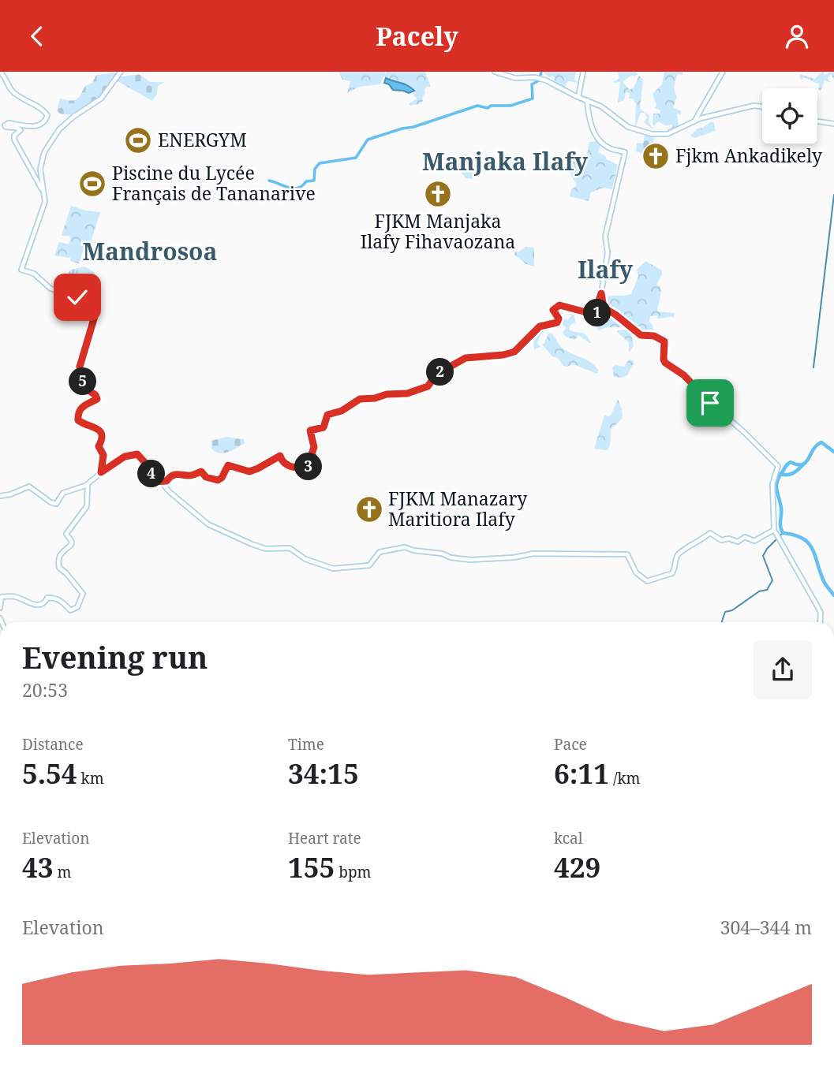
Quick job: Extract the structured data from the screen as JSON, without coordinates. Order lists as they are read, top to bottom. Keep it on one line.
{"districts":["Manjaka Ilafy","Mandrosoa","Ilafy"],"places":{"sports":["ENERGYM","Piscine du Lycée Français de Tananarive"],"church":["Fjkm Ankadikely","FJKM Manjaka Ilafy Fihavaozana","FJKM Manazary Maritiora Ilafy"]},"page":{"header":"Pacely","pins":["1","2","5","3","4"],"heading":["Evening run","20:53"],"stats":[["Distance","5.54 km"],["Time","34:15"],["Pace","6:11 /km"],["Elevation","43 m"],["Heart rate","155 bpm"],["kcal","429"]],"chart":["Elevation","304–344 m"]}}
